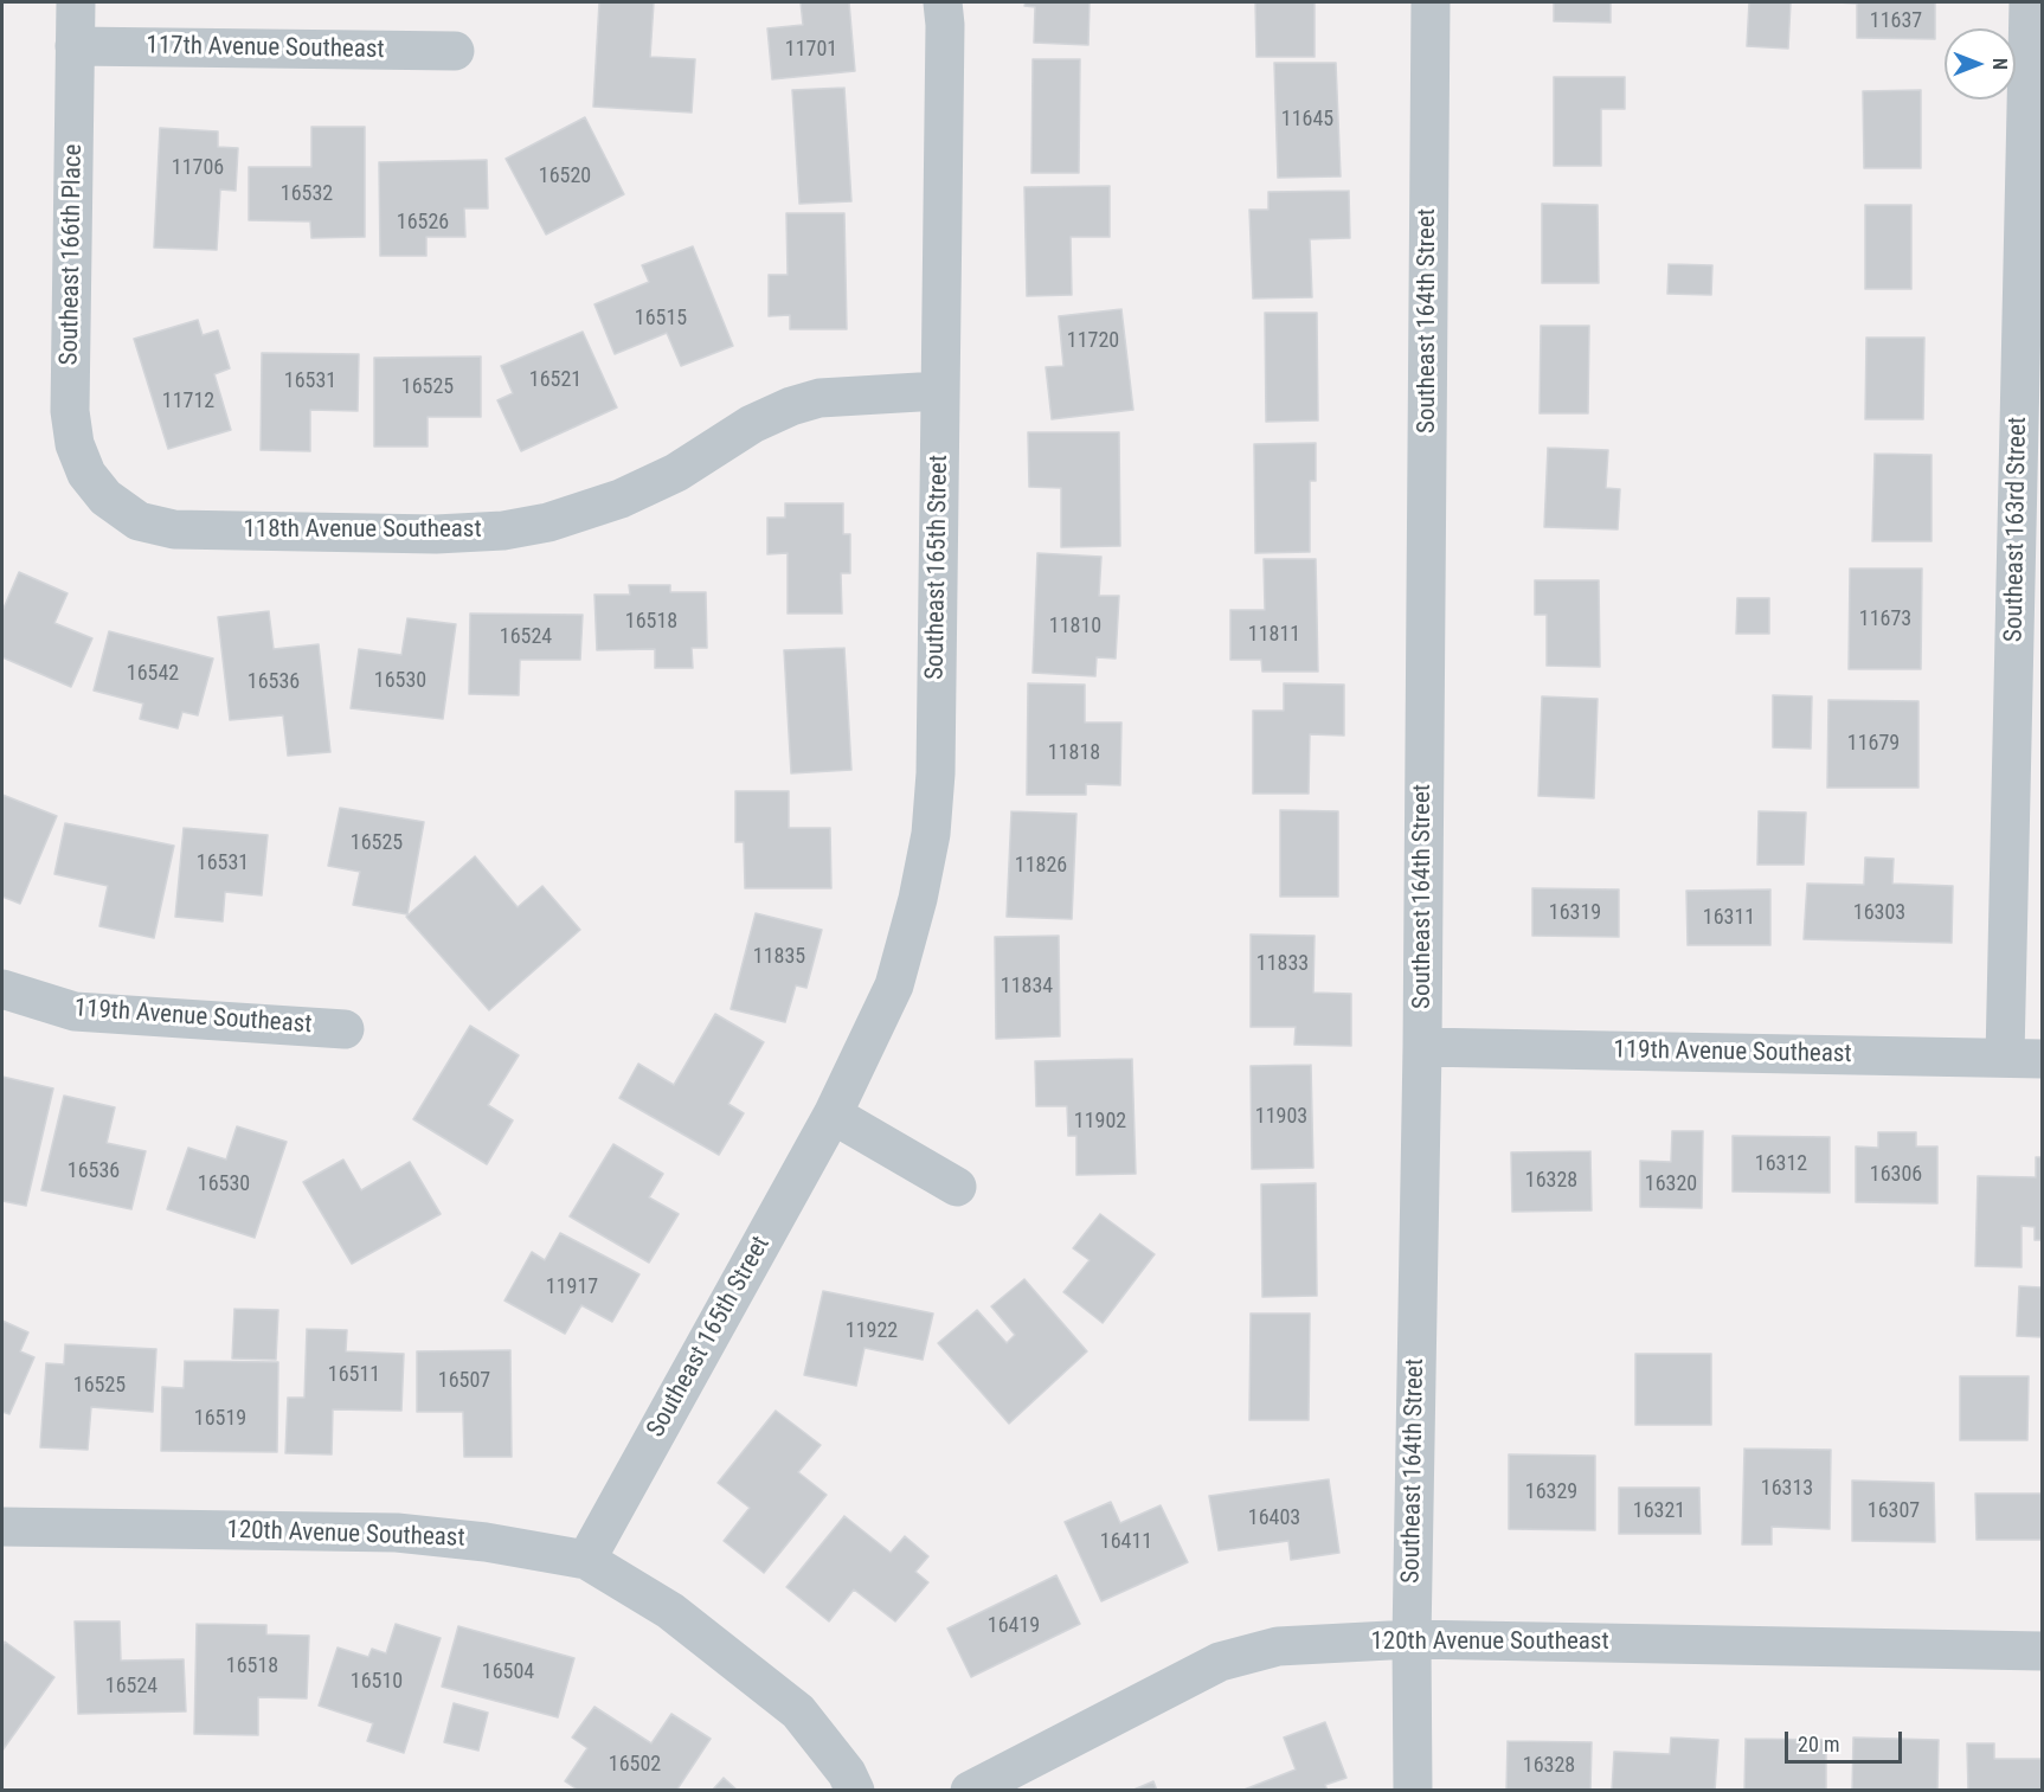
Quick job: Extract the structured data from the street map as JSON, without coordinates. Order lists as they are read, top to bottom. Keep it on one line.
{"streets":{"street":["117th Avenue Southeast","Southeast 166th Place","Southeast 164th Street","Southeast 163rd Street","118th Avenue Southeast","Southeast 165th Street","119th Avenue Southeast","120th Avenue Southeast"]},"crossings":[["117th Avenue Southeast","Southeast 166th Place"],["Southeast 166th Place","118th Avenue Southeast"],["Southeast 164th Street","119th Avenue Southeast"],["Southeast 164th Street","120th Avenue Southeast"],["Southeast 163rd Street","119th Avenue Southeast"],["118th Avenue Southeast","Southeast 165th Street"],["Southeast 165th Street","120th Avenue Southeast"]],"house_numbers":["11637","11701","11645","11706","16520","16532","16526","16515","11720","16521","16531","16525","11712","11673","16518","11810","11811","16524","16542","16530","16536","11679","11818","16525","16531","11826","16319","16303","16311","11835","11833","11834","11903","11902","16312","16536","16306","16328","16530","16320","11917","11922","16511","16507","16525","16519","16313","16329","16321","16307","16403","16411","16419","16518","16504","16510","16524","16502","16328"],"scale_bar":"20 m","north":"right"}
